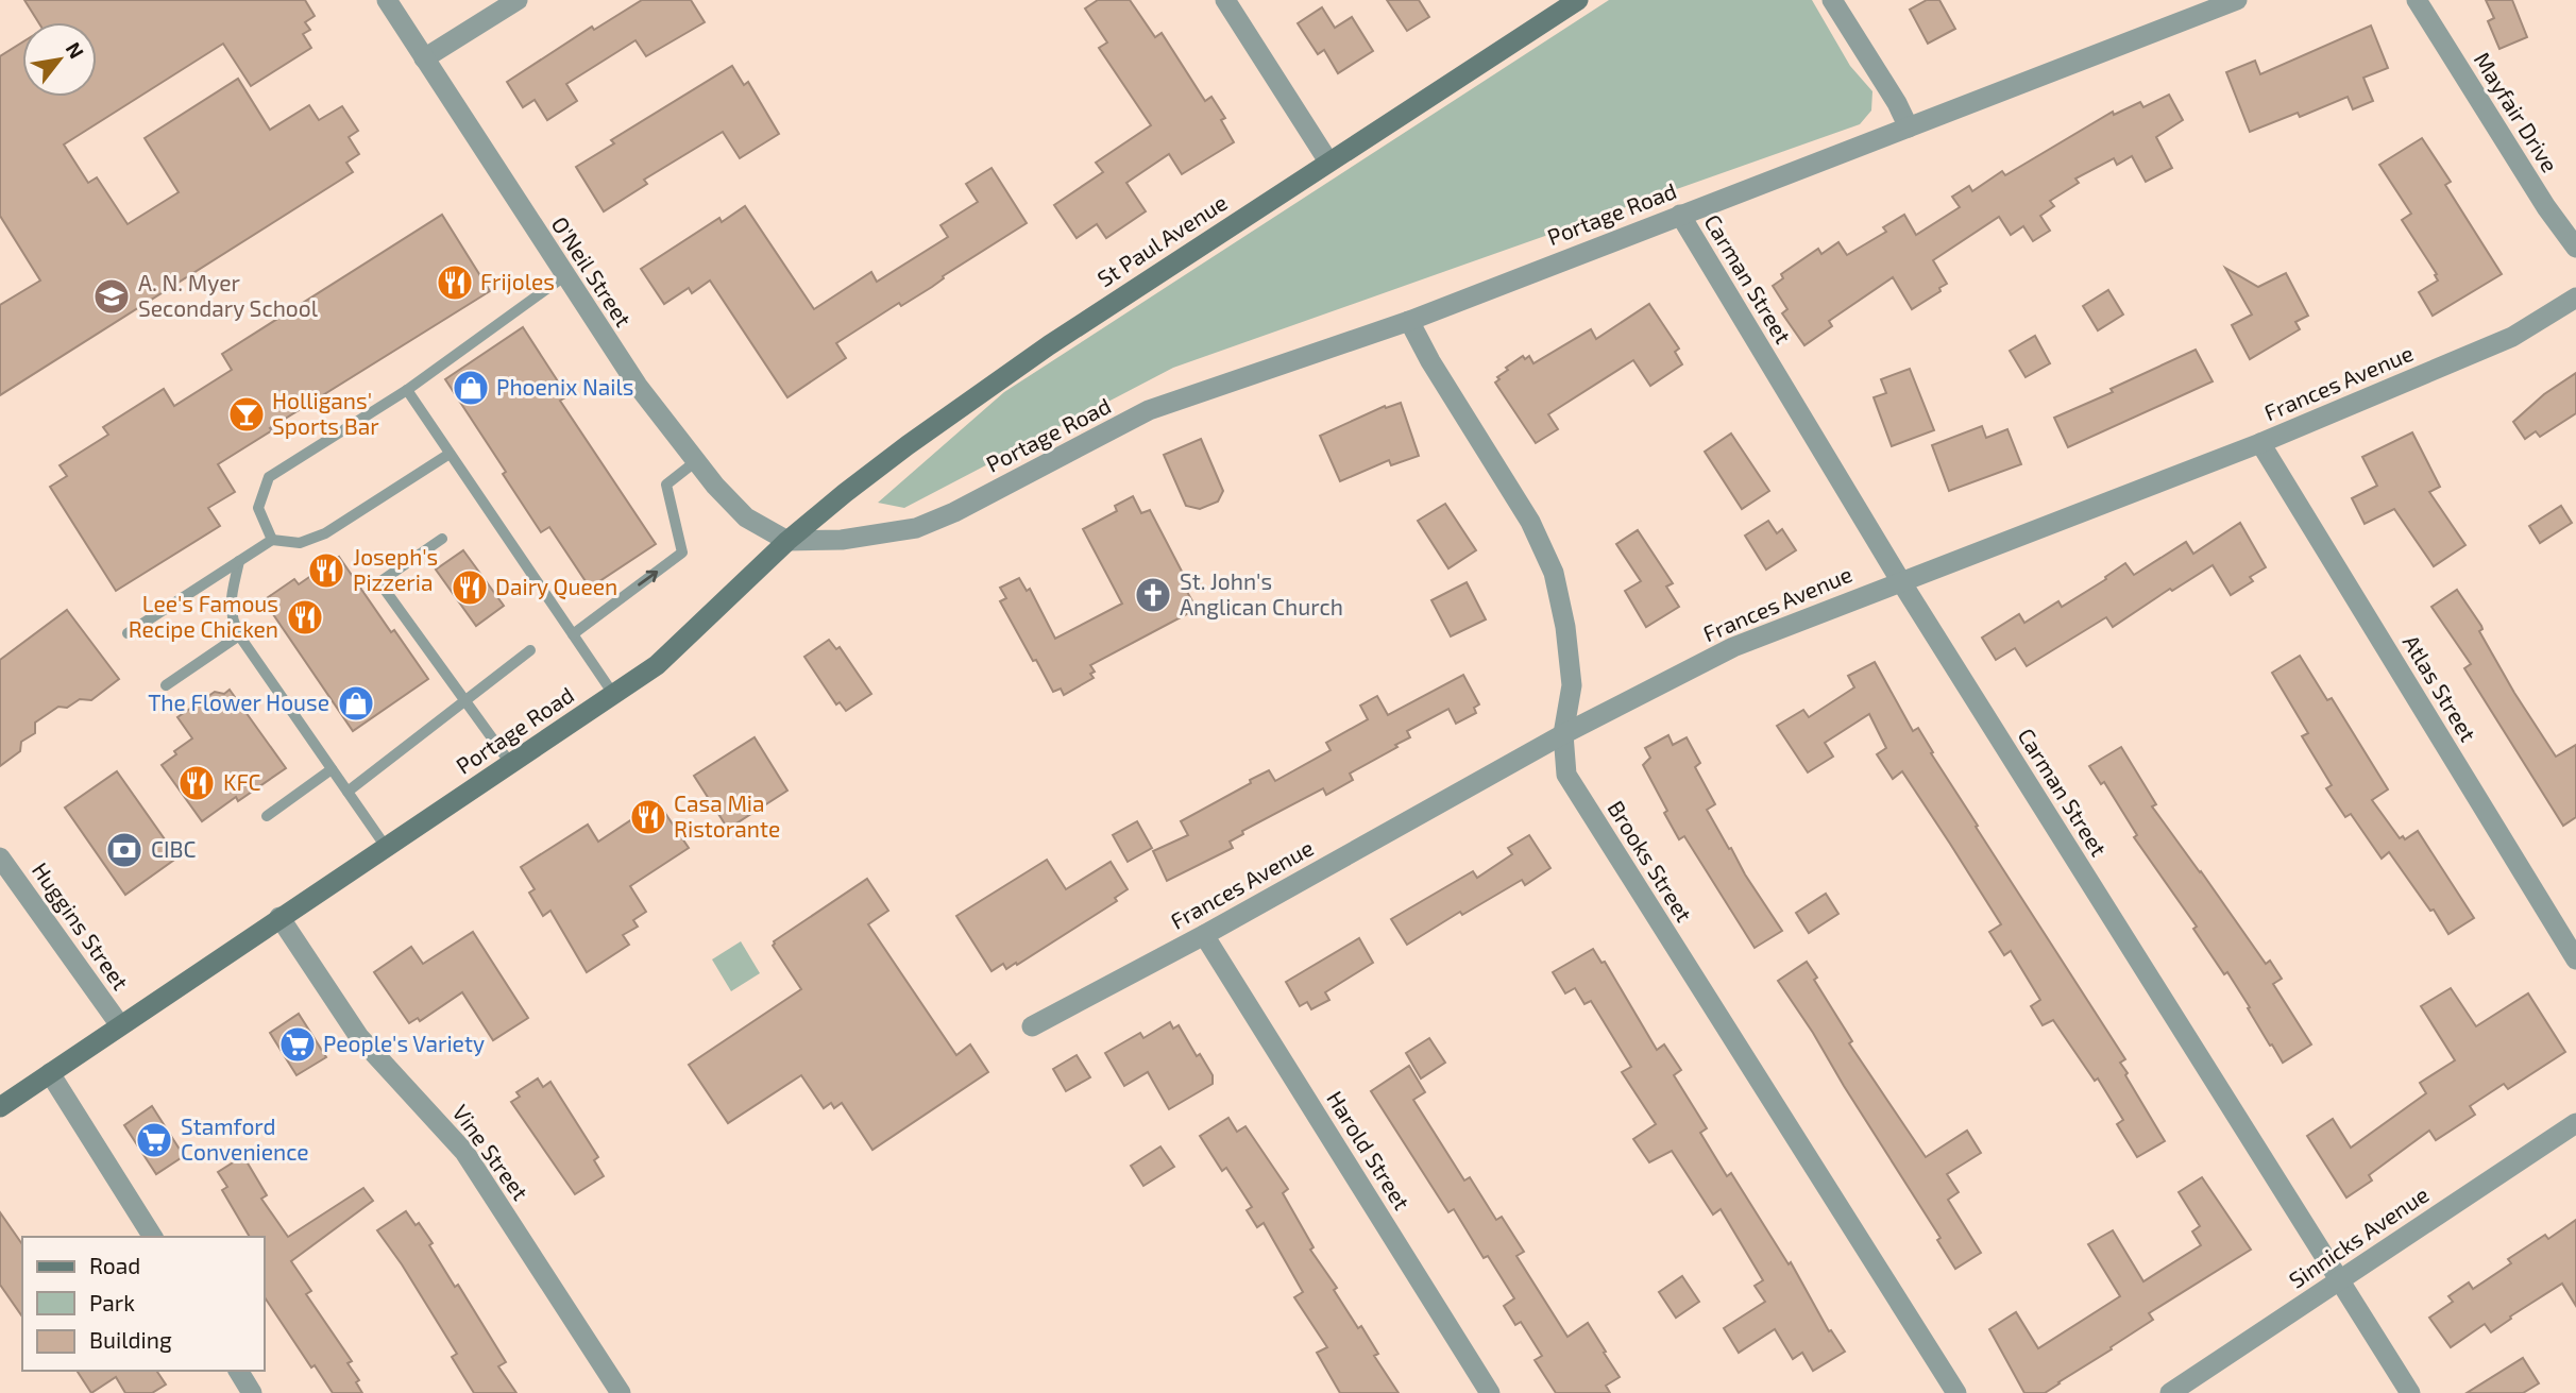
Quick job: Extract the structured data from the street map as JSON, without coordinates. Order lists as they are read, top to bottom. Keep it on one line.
{"streets":{"main road":["Portage Road","St Paul Avenue"],"street":["Mayfair Drive","O'Neil Street","Carman Street","Frances Avenue","Atlas Street","Brooks Street","Huggins Street","Harold Street","Vine Street","Sinnicks Avenue"]},"crossings":[["Portage Road","St Paul Avenue"],["Portage Road","O'Neil Street"],["Portage Road","Carman Street"],["Portage Road","Brooks Street"],["Portage Road","Huggins Street"],["Portage Road","Vine Street"],["St Paul Avenue","O'Neil Street"],["Carman Street","Frances Avenue"],["Carman Street","Sinnicks Avenue"],["Frances Avenue","Atlas Street"],["Frances Avenue","Brooks Street"],["Frances Avenue","Harold Street"]],"places":{"restaurant":["Frijoles","Joseph's Pizzeria","Dairy Queen","Lee's Famous Recipe Chicken","KFC","Casa Mia Ristorante"],"school or university":["A. N. Myer Secondary School"],"shop":["Phoenix Nails","The Flower House"],"bar":["Holligans' Sports Bar"],"church":["St. John's Anglican Church"],"bank":["CIBC"],"supermarket":["People's Variety","Stamford Convenience"]},"legend":["Road","Park","Building"],"north":"top right"}
